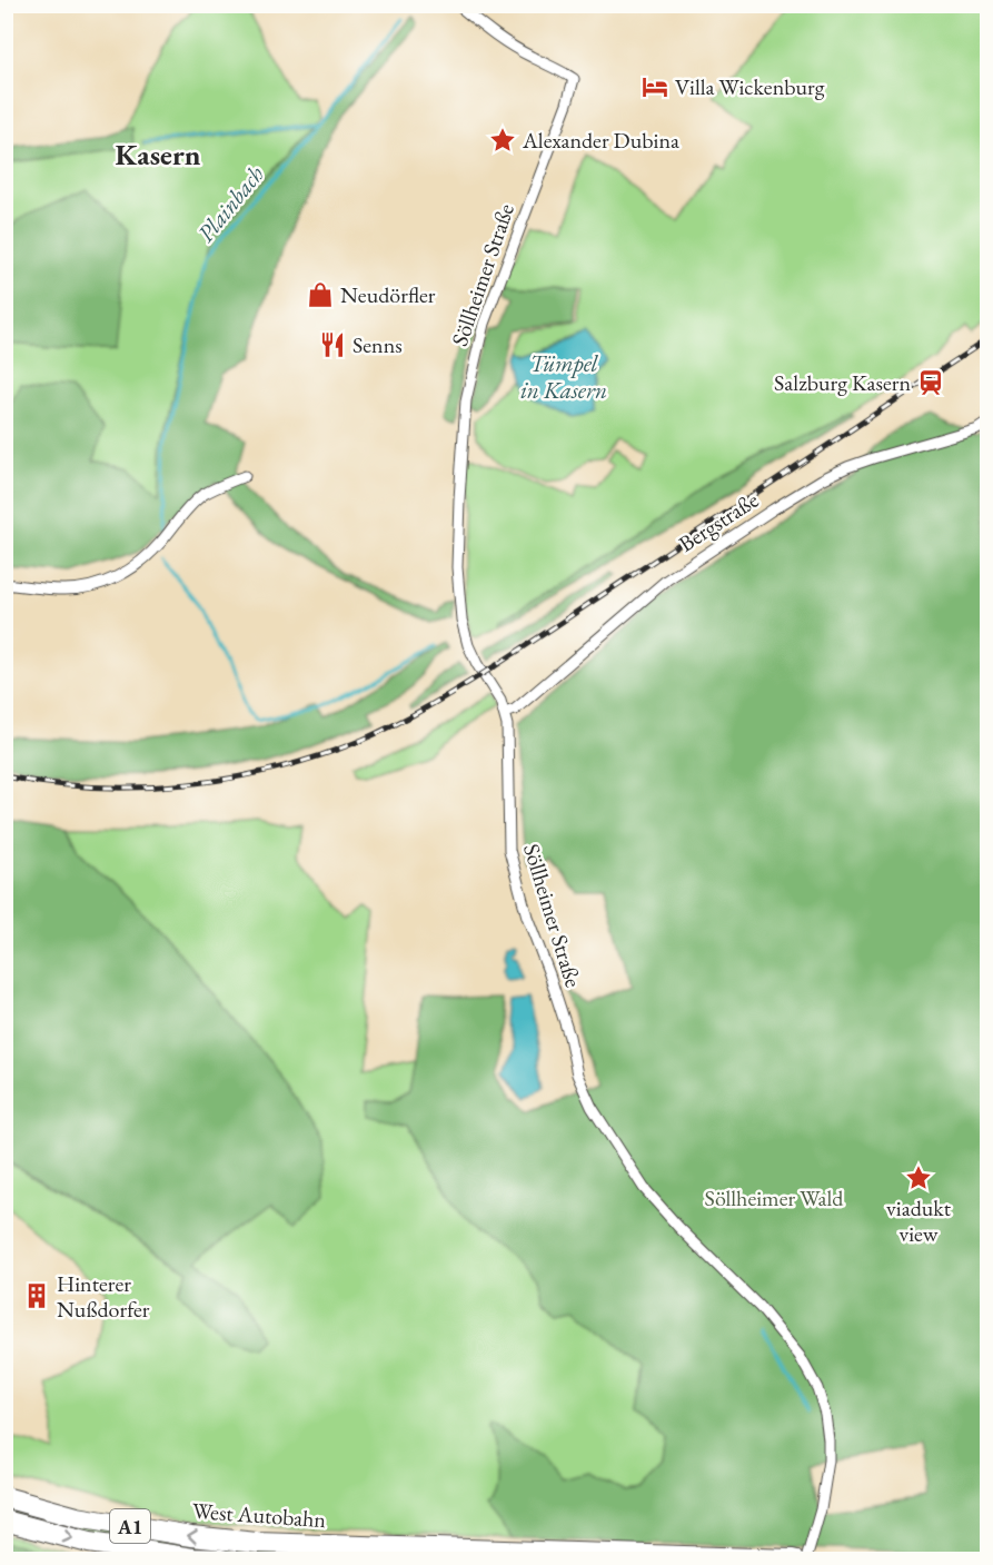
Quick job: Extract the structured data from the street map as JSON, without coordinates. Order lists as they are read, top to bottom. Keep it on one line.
{"streets":{"highway":["West Autobahn","A1"],"street":["Söllheimer Straße","Bergstraße"]},"crossings":[["Söllheimer Straße","Bergstraße"]],"one_way":["West Autobahn"],"districts":["Kasern"],"water":["Plainbach","Tümpel in Kasern"],"parks":["Söllheimer Wald"],"places":{"hotel":["Villa Wickenburg"],"place":["Alexander Dubina","viadukt view"],"shop":["Neudörfler"],"restaurant":["Senns"],"station":["Salzburg Kasern"],"building":["Hinterer Nußdorfer"]}}
